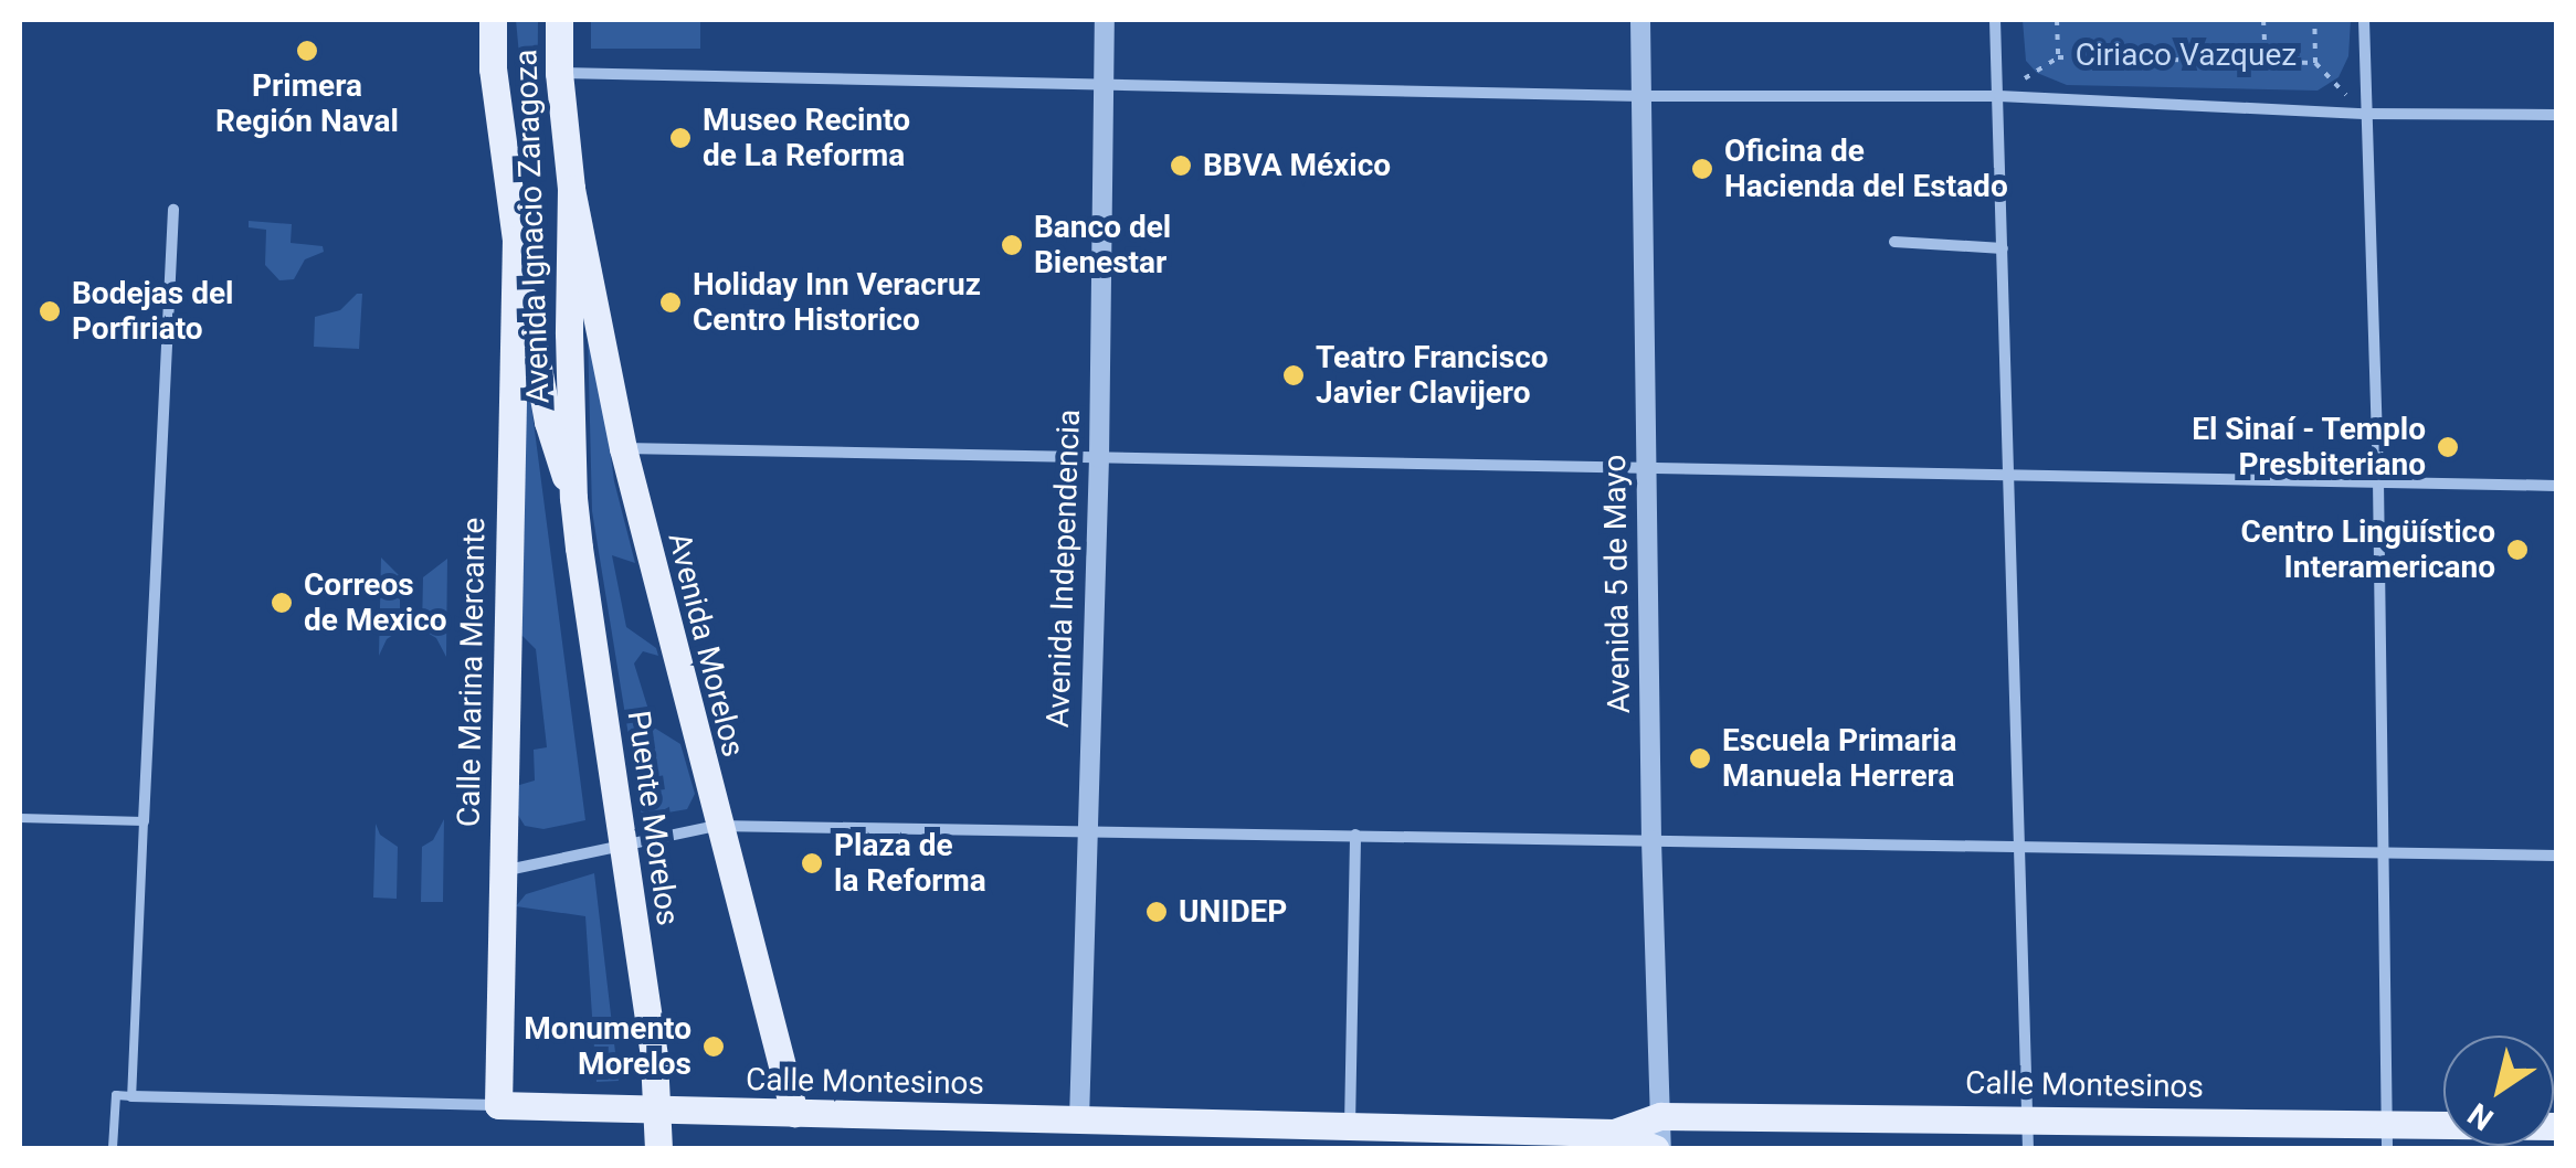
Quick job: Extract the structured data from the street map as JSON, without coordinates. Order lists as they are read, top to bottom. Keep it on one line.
{"streets":{"main road":["Avenida Ignacio Zaragoza","Avenida Morelos","Calle Marina Mercante","Puente Morelos","Calle Montesinos"],"street":["Avenida Independencia","Avenida 5 de Mayo"]},"crossings":[["Avenida Ignacio Zaragoza","Avenida Morelos"],["Avenida Ignacio Zaragoza","Calle Marina Mercante"],["Avenida Ignacio Zaragoza","Puente Morelos"],["Avenida Independencia","Calle Montesinos"],["Avenida 5 de Mayo","Calle Montesinos"],["Avenida Morelos","Calle Montesinos"],["Calle Marina Mercante","Puente Morelos"],["Calle Marina Mercante","Calle Montesinos"]],"parks":["Ciriaco Vazquez"],"places":["Primera Región Naval","Museo Recinto de La Reforma","BBVA México","Oficina de Hacienda del Estado","Banco del Bienestar","Holiday Inn Veracruz Centro Historico","Bodejas del Porfiriato","Teatro Francisco Javier Clavijero","El Sinaí - Templo Presbiteriano","Centro Lingüístico Interamericano","Correos de Mexico","Escuela Primaria Manuela Herrera","Plaza de la Reforma","UNIDEP","Monumento Morelos"],"north":"bottom left"}
